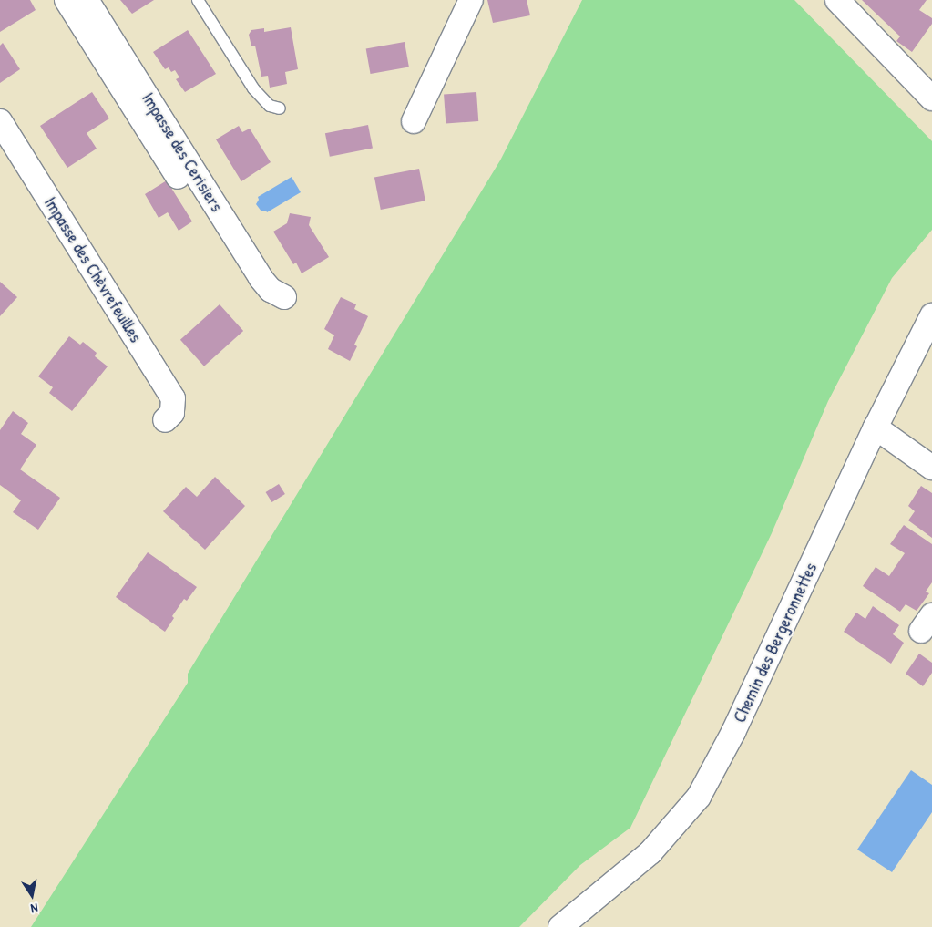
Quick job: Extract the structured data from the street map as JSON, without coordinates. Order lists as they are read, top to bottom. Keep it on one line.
{"streets":{"street":["Impasse des Cerisiers","Impasse des Chèvrefeuilles","Chemin des Bergeronnettes"]},"north":"bottom"}
